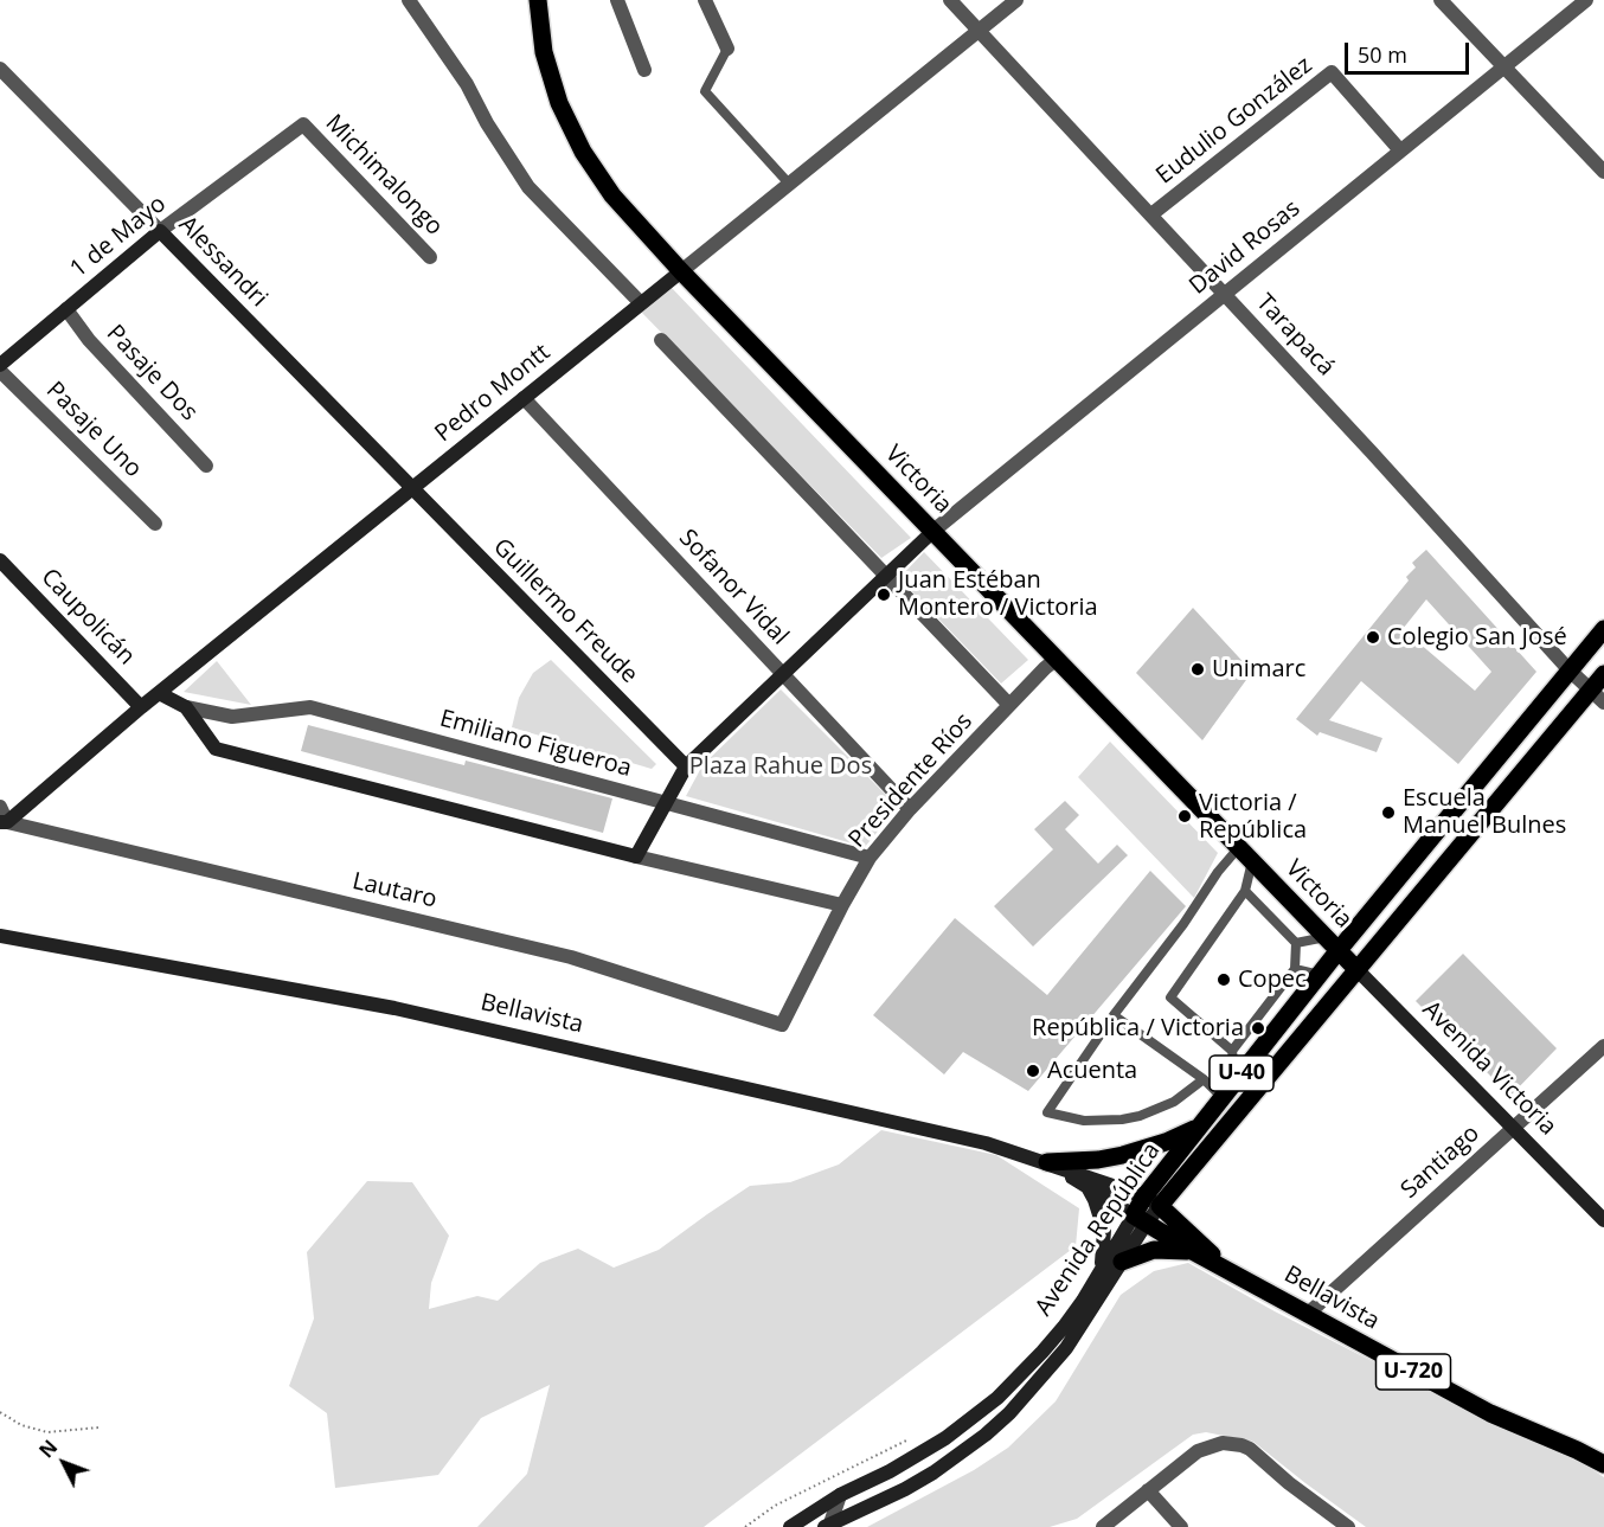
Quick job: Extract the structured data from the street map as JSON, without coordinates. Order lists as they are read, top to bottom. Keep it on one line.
{"streets":{"main road":["Victoria","Bellavista","Avenida Victoria","U-40","Avenida República","U-720"],"street":["Eudulio González","Michimalongo","1 de Mayo","David Rosas","Alessandri","Tarapacá","Pasaje Dos","Pedro Montt","Pasaje Uno","Sofanor Vidal","Guillermo Freude","Caupolicán","Emiliano Figueroa","Presidente Ríos","Lautaro","Santiago"]},"crossings":[["Eudulio González","David Rosas"],["Eudulio González","Tarapacá"],["Michimalongo","1 de Mayo"],["1 de Mayo","Alessandri"],["1 de Mayo","Pasaje Dos"],["1 de Mayo","Pasaje Uno"],["David Rosas","Tarapacá"],["David Rosas","Victoria"],["Alessandri","Pedro Montt"],["Alessandri","Guillermo Freude"],["Tarapacá","Pedro Montt"],["Tarapacá","Avenida República"],["Pedro Montt","Victoria"],["Pedro Montt","Sofanor Vidal"],["Pedro Montt","Guillermo Freude"],["Pedro Montt","Caupolicán"],["Pedro Montt","Emiliano Figueroa"],["Pedro Montt","Lautaro"],["Victoria","Presidente Ríos"],["Victoria","Avenida Victoria"],["Victoria","Avenida República"],["Sofanor Vidal","Presidente Ríos"],["Emiliano Figueroa","Presidente Ríos"],["Presidente Ríos","Lautaro"],["Bellavista","Santiago"],["Bellavista","Avenida República"],["Avenida Victoria","Santiago"],["Avenida Victoria","Avenida República"]],"parks":["Plaza Rahue Dos"],"places":["Juan Estéban Montero / Victoria","Colegio San José","Unimarc","Escuela Manuel Bulnes","Victoria / República","Copec","República / Victoria","Acuenta"],"scale_bar":"50 m","north":"top left"}
